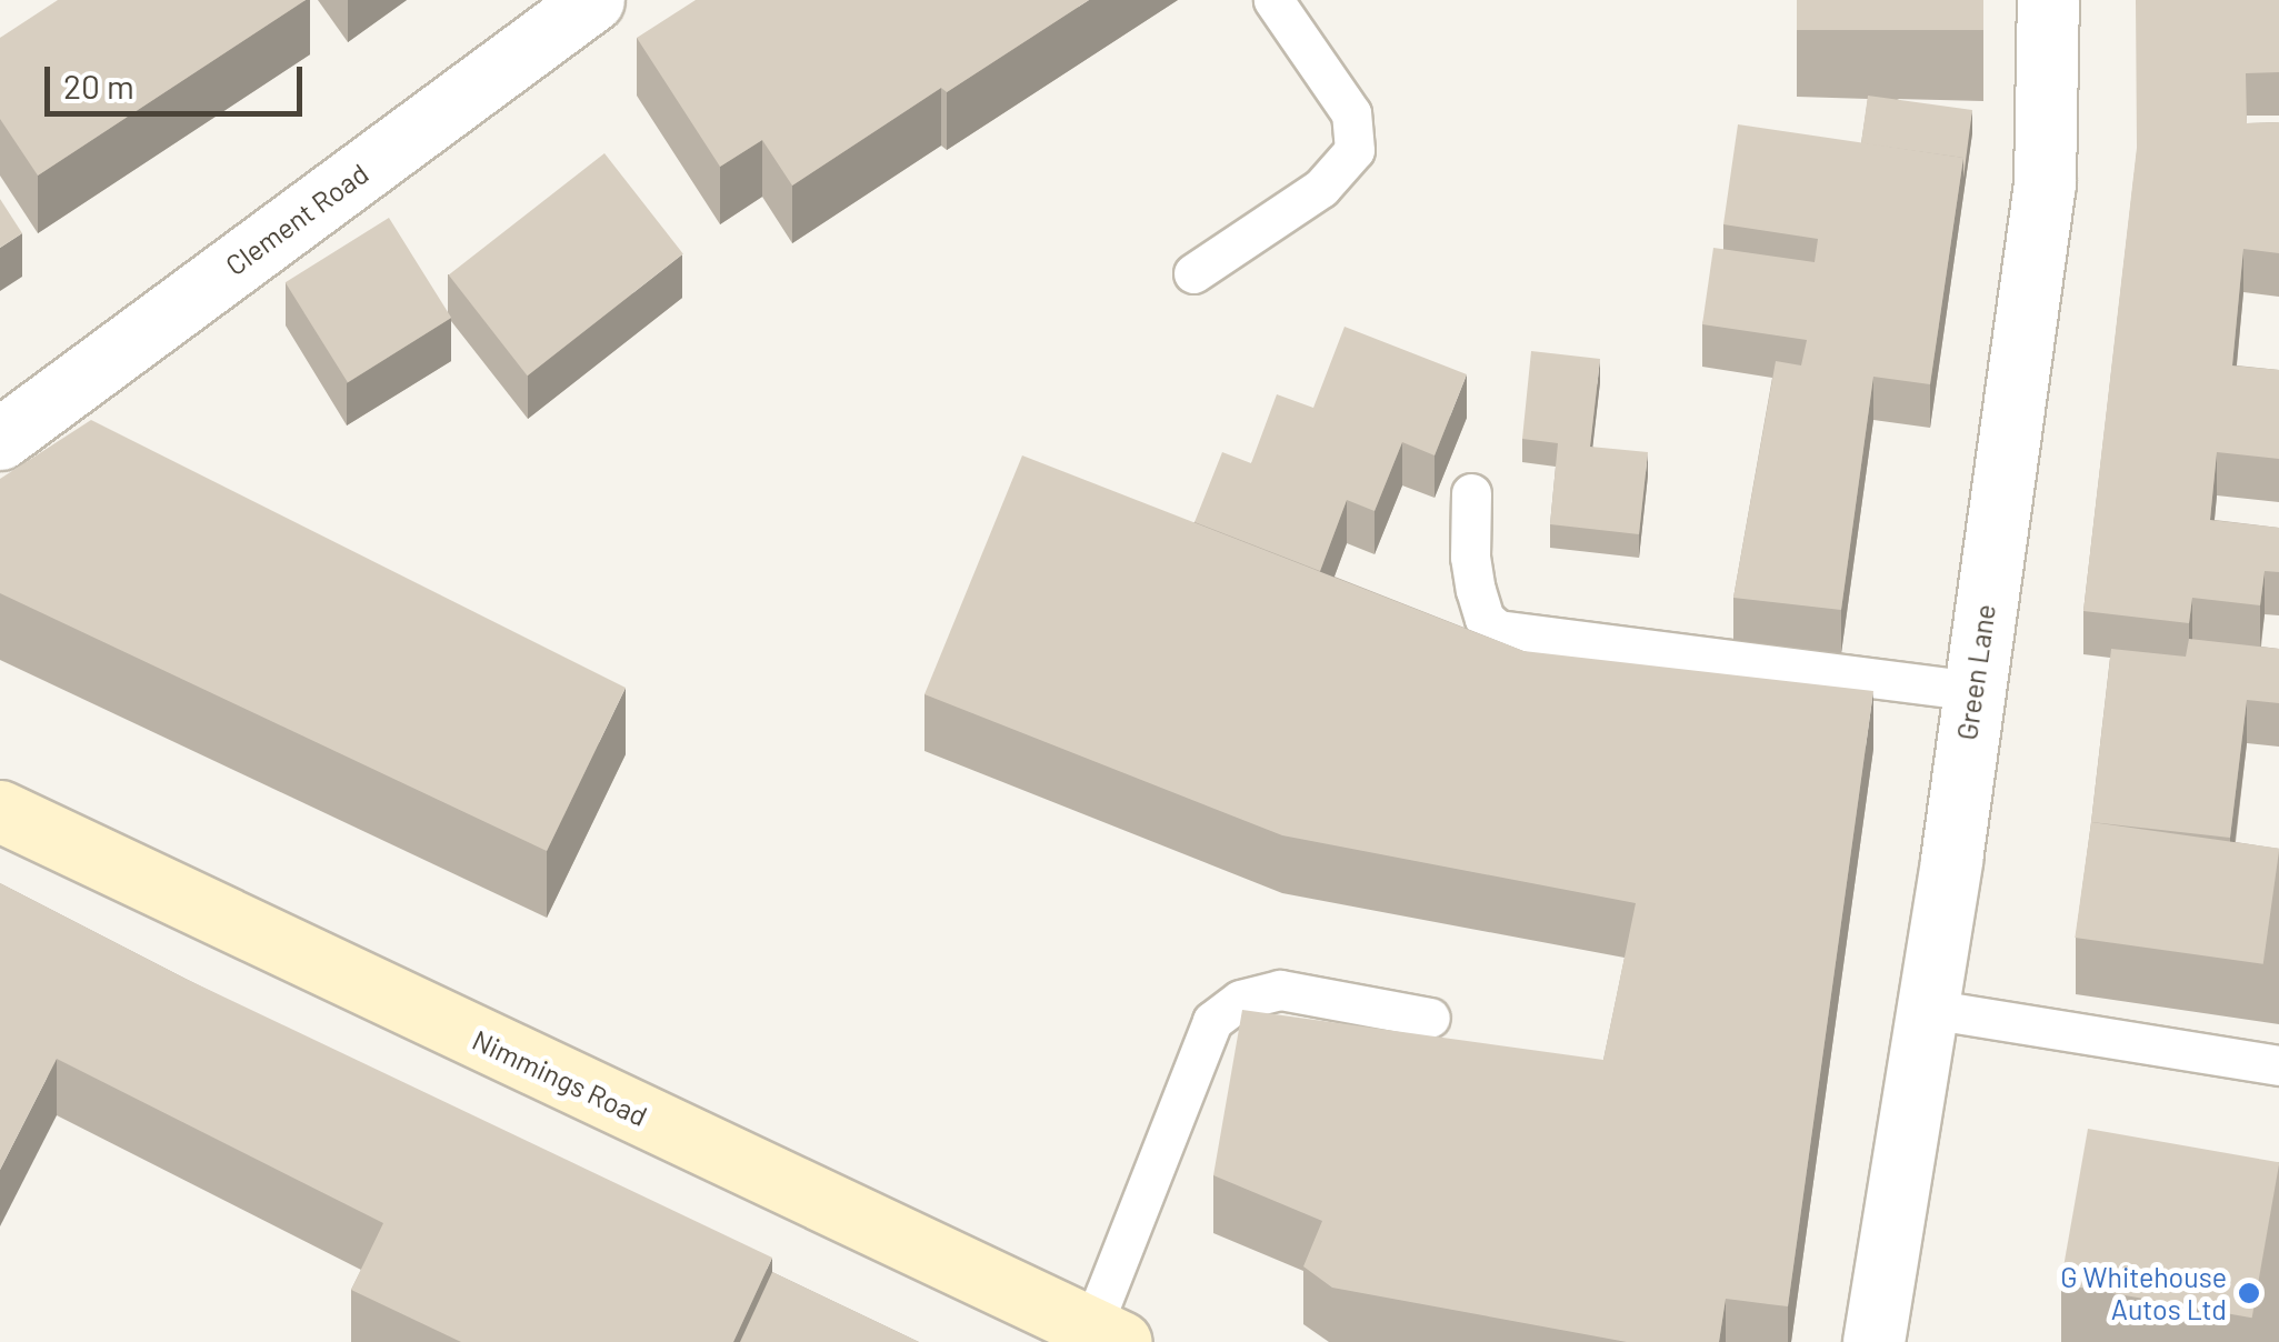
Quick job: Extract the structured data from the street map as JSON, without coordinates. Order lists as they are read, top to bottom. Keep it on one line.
{"streets":{"main road":["Nimmings Road"],"street":["Clement Road","Green Lane"]},"places":["G Whitehouse Autos Ltd"],"scale_bar":"20 m"}
